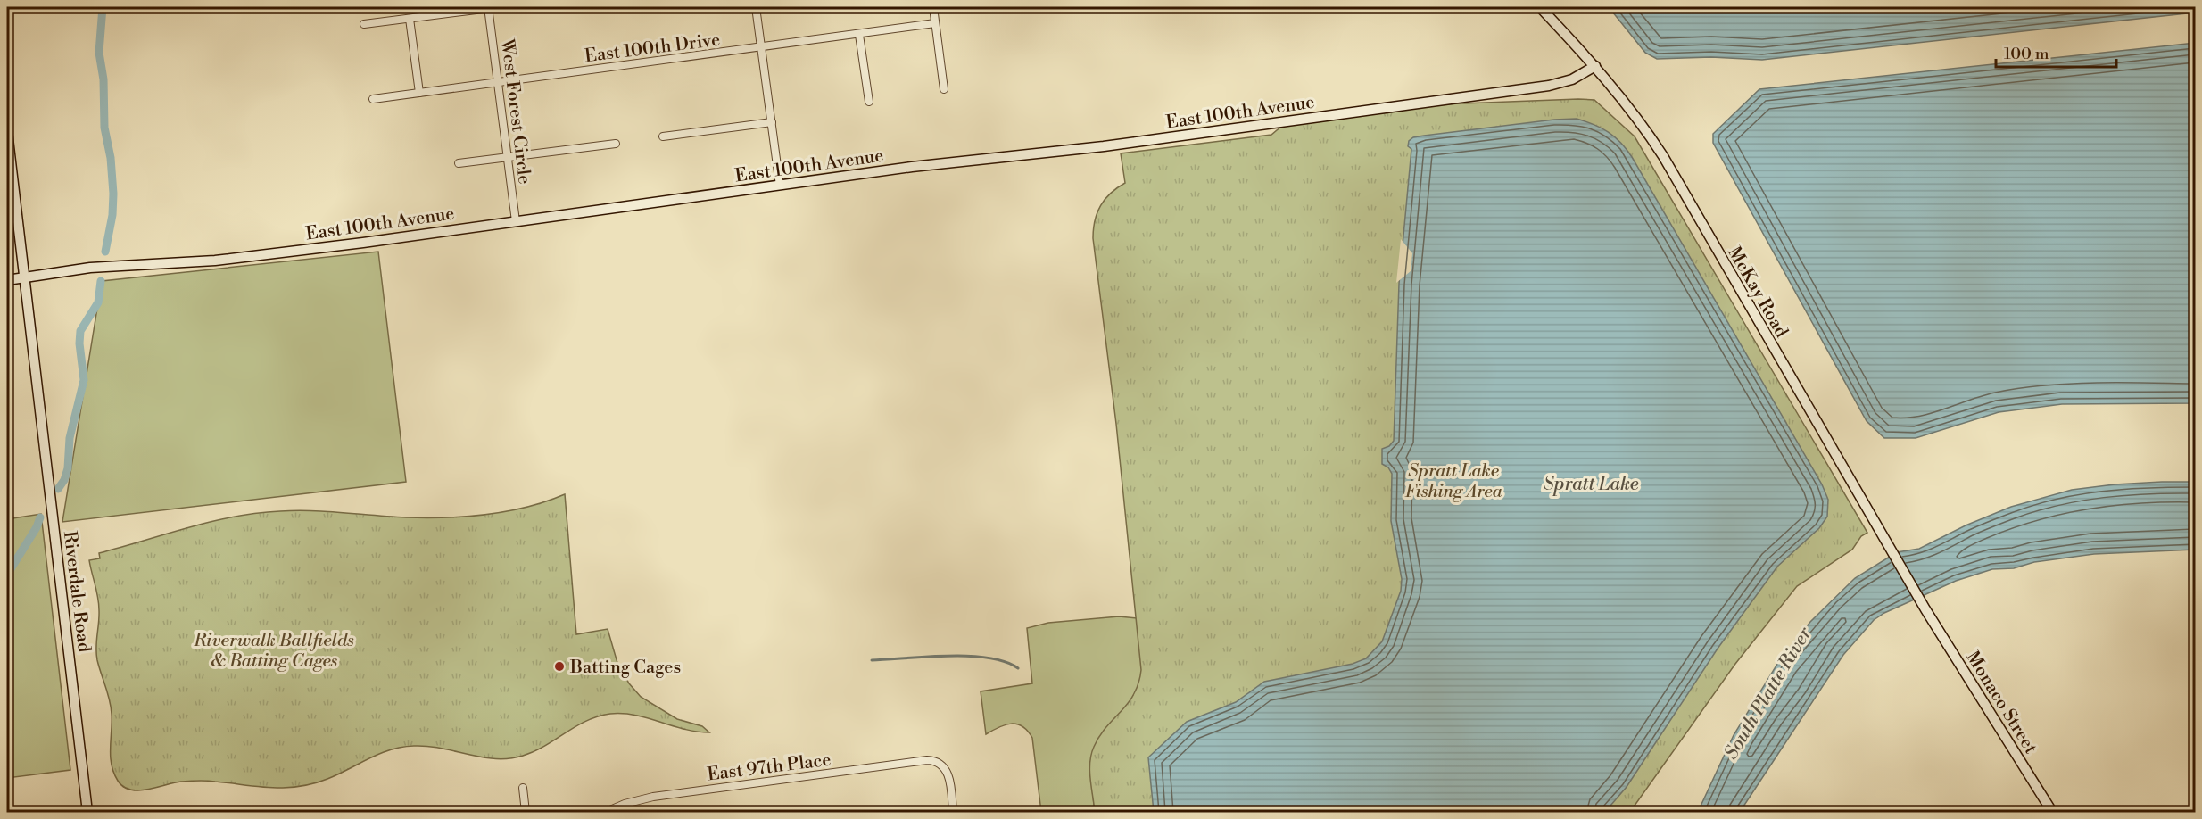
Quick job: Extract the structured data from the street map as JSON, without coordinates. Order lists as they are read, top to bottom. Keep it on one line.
{"streets":{"street":["East 100th Drive","West Forest Circle","East 100th Avenue","McKay Road","Riverdale Road","Monaco Street","East 97th Place"]},"crossings":[["East 100th Drive","West Forest Circle"],["West Forest Circle","East 100th Avenue"],["East 100th Avenue","McKay Road"],["East 100th Avenue","Riverdale Road"],["McKay Road","Monaco Street"]],"water":["Spratt Lake","South Platte River"],"parks":["Spratt Lake Fishing Area","Riverwalk Ballfields & Batting Cages"],"places":["Batting Cages"],"scale_bar":"100 m"}
